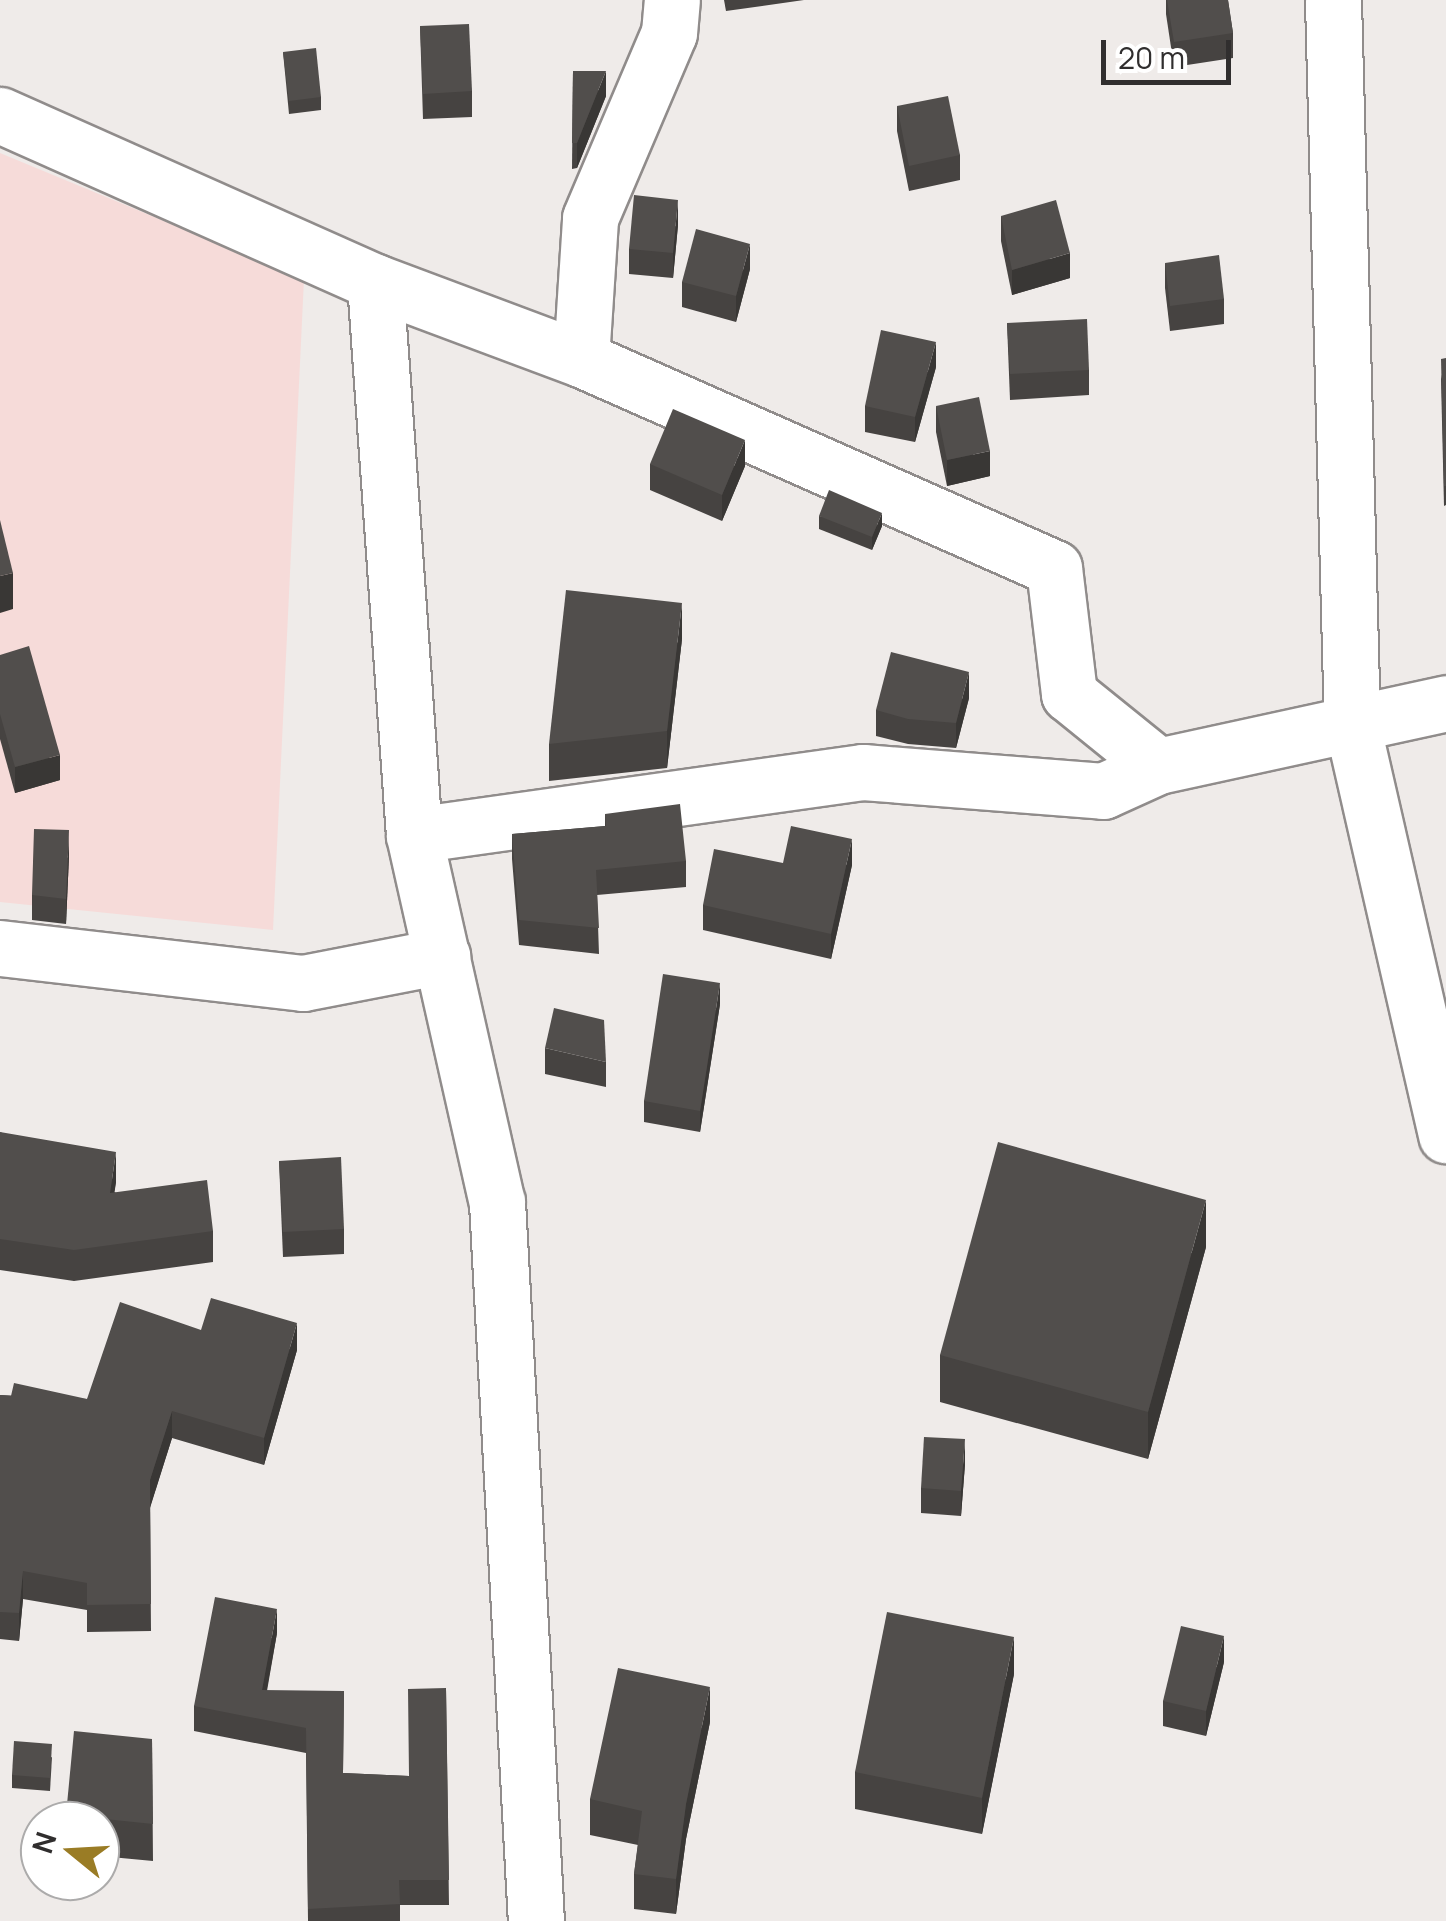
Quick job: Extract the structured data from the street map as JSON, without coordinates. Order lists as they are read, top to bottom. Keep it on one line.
{"scale_bar":"20 m","north":"left"}
